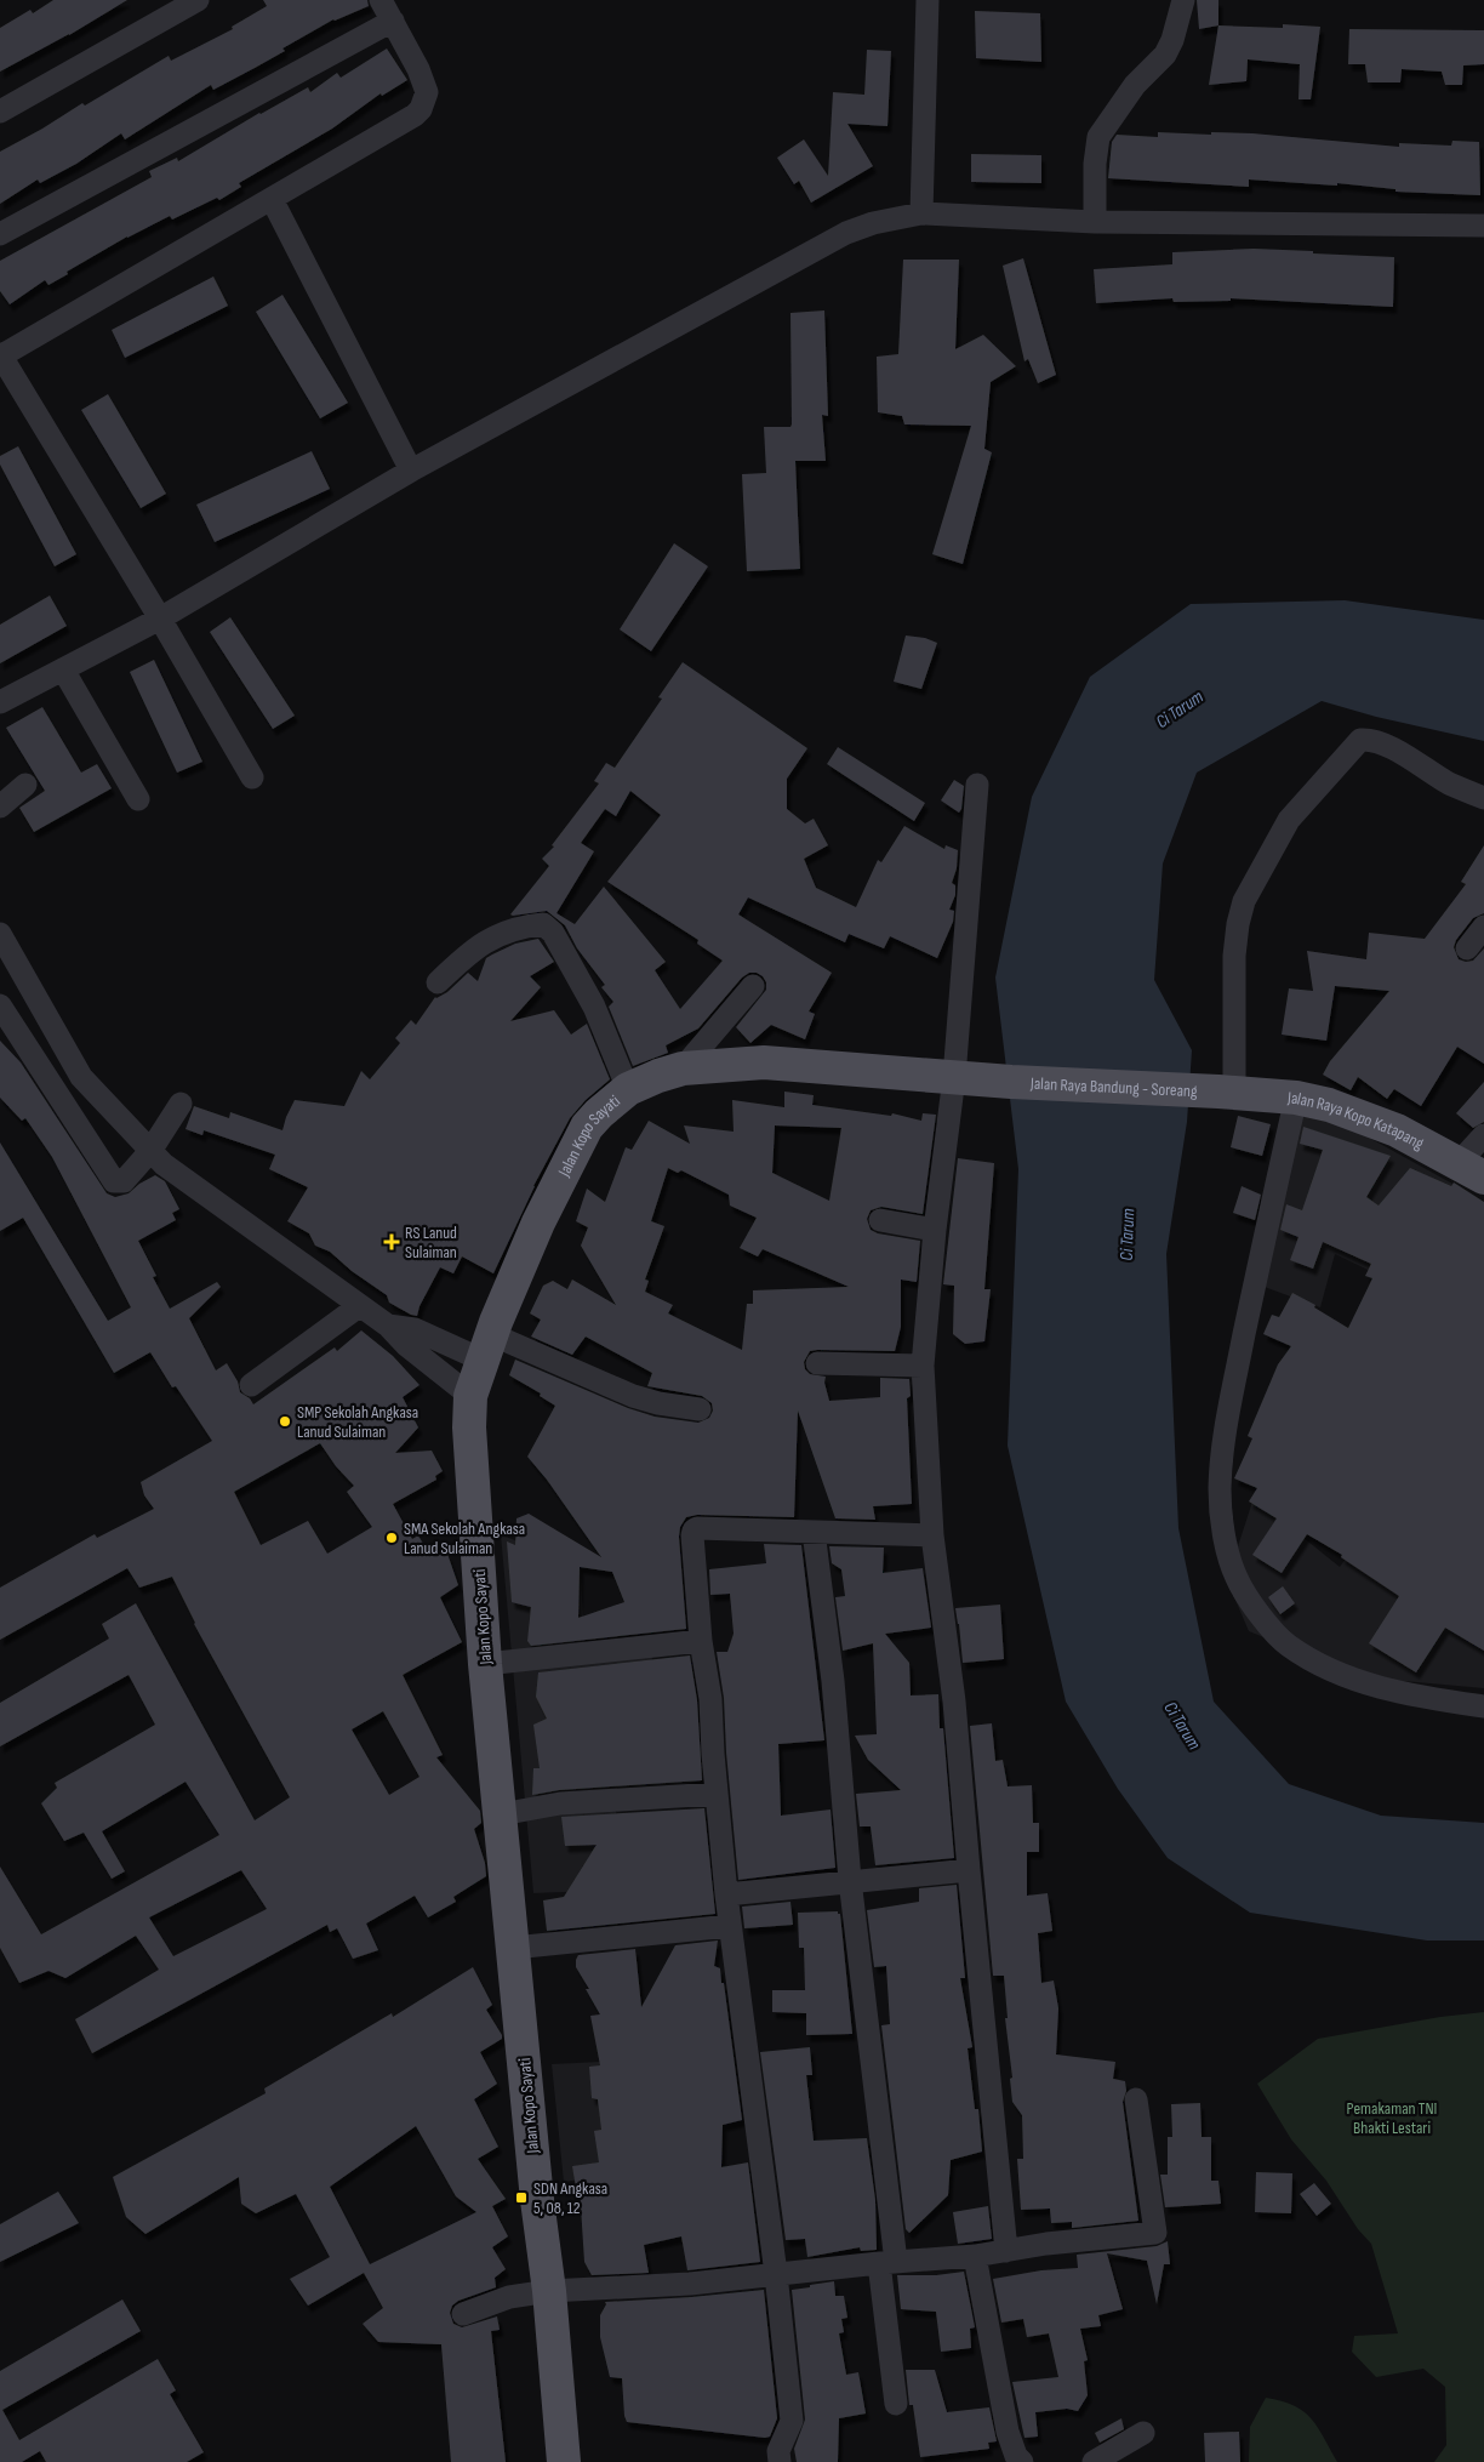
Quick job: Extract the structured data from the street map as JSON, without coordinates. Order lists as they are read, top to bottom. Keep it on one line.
{"streets":{"main road":["Jalan Raya Bandung - Soreang","Jalan Raya Kopo Katapang","Jalan Kopo Sayati"]},"crossings":[["Jalan Raya Bandung - Soreang","Jalan Raya Kopo Katapang"],["Jalan Raya Bandung - Soreang","Jalan Kopo Sayati"]],"water":["Ci Tarum"],"parks":["Pemakaman TNI Bhakti Lestari"],"places":{"health":["RS Lanud Sulaiman"],"other":["SMP Sekolah Angkasa Lanud Sulaiman","SMA Sekolah Angkasa Lanud Sulaiman"],"transit":["SDN Angkasa 5, 08, 12"]}}
